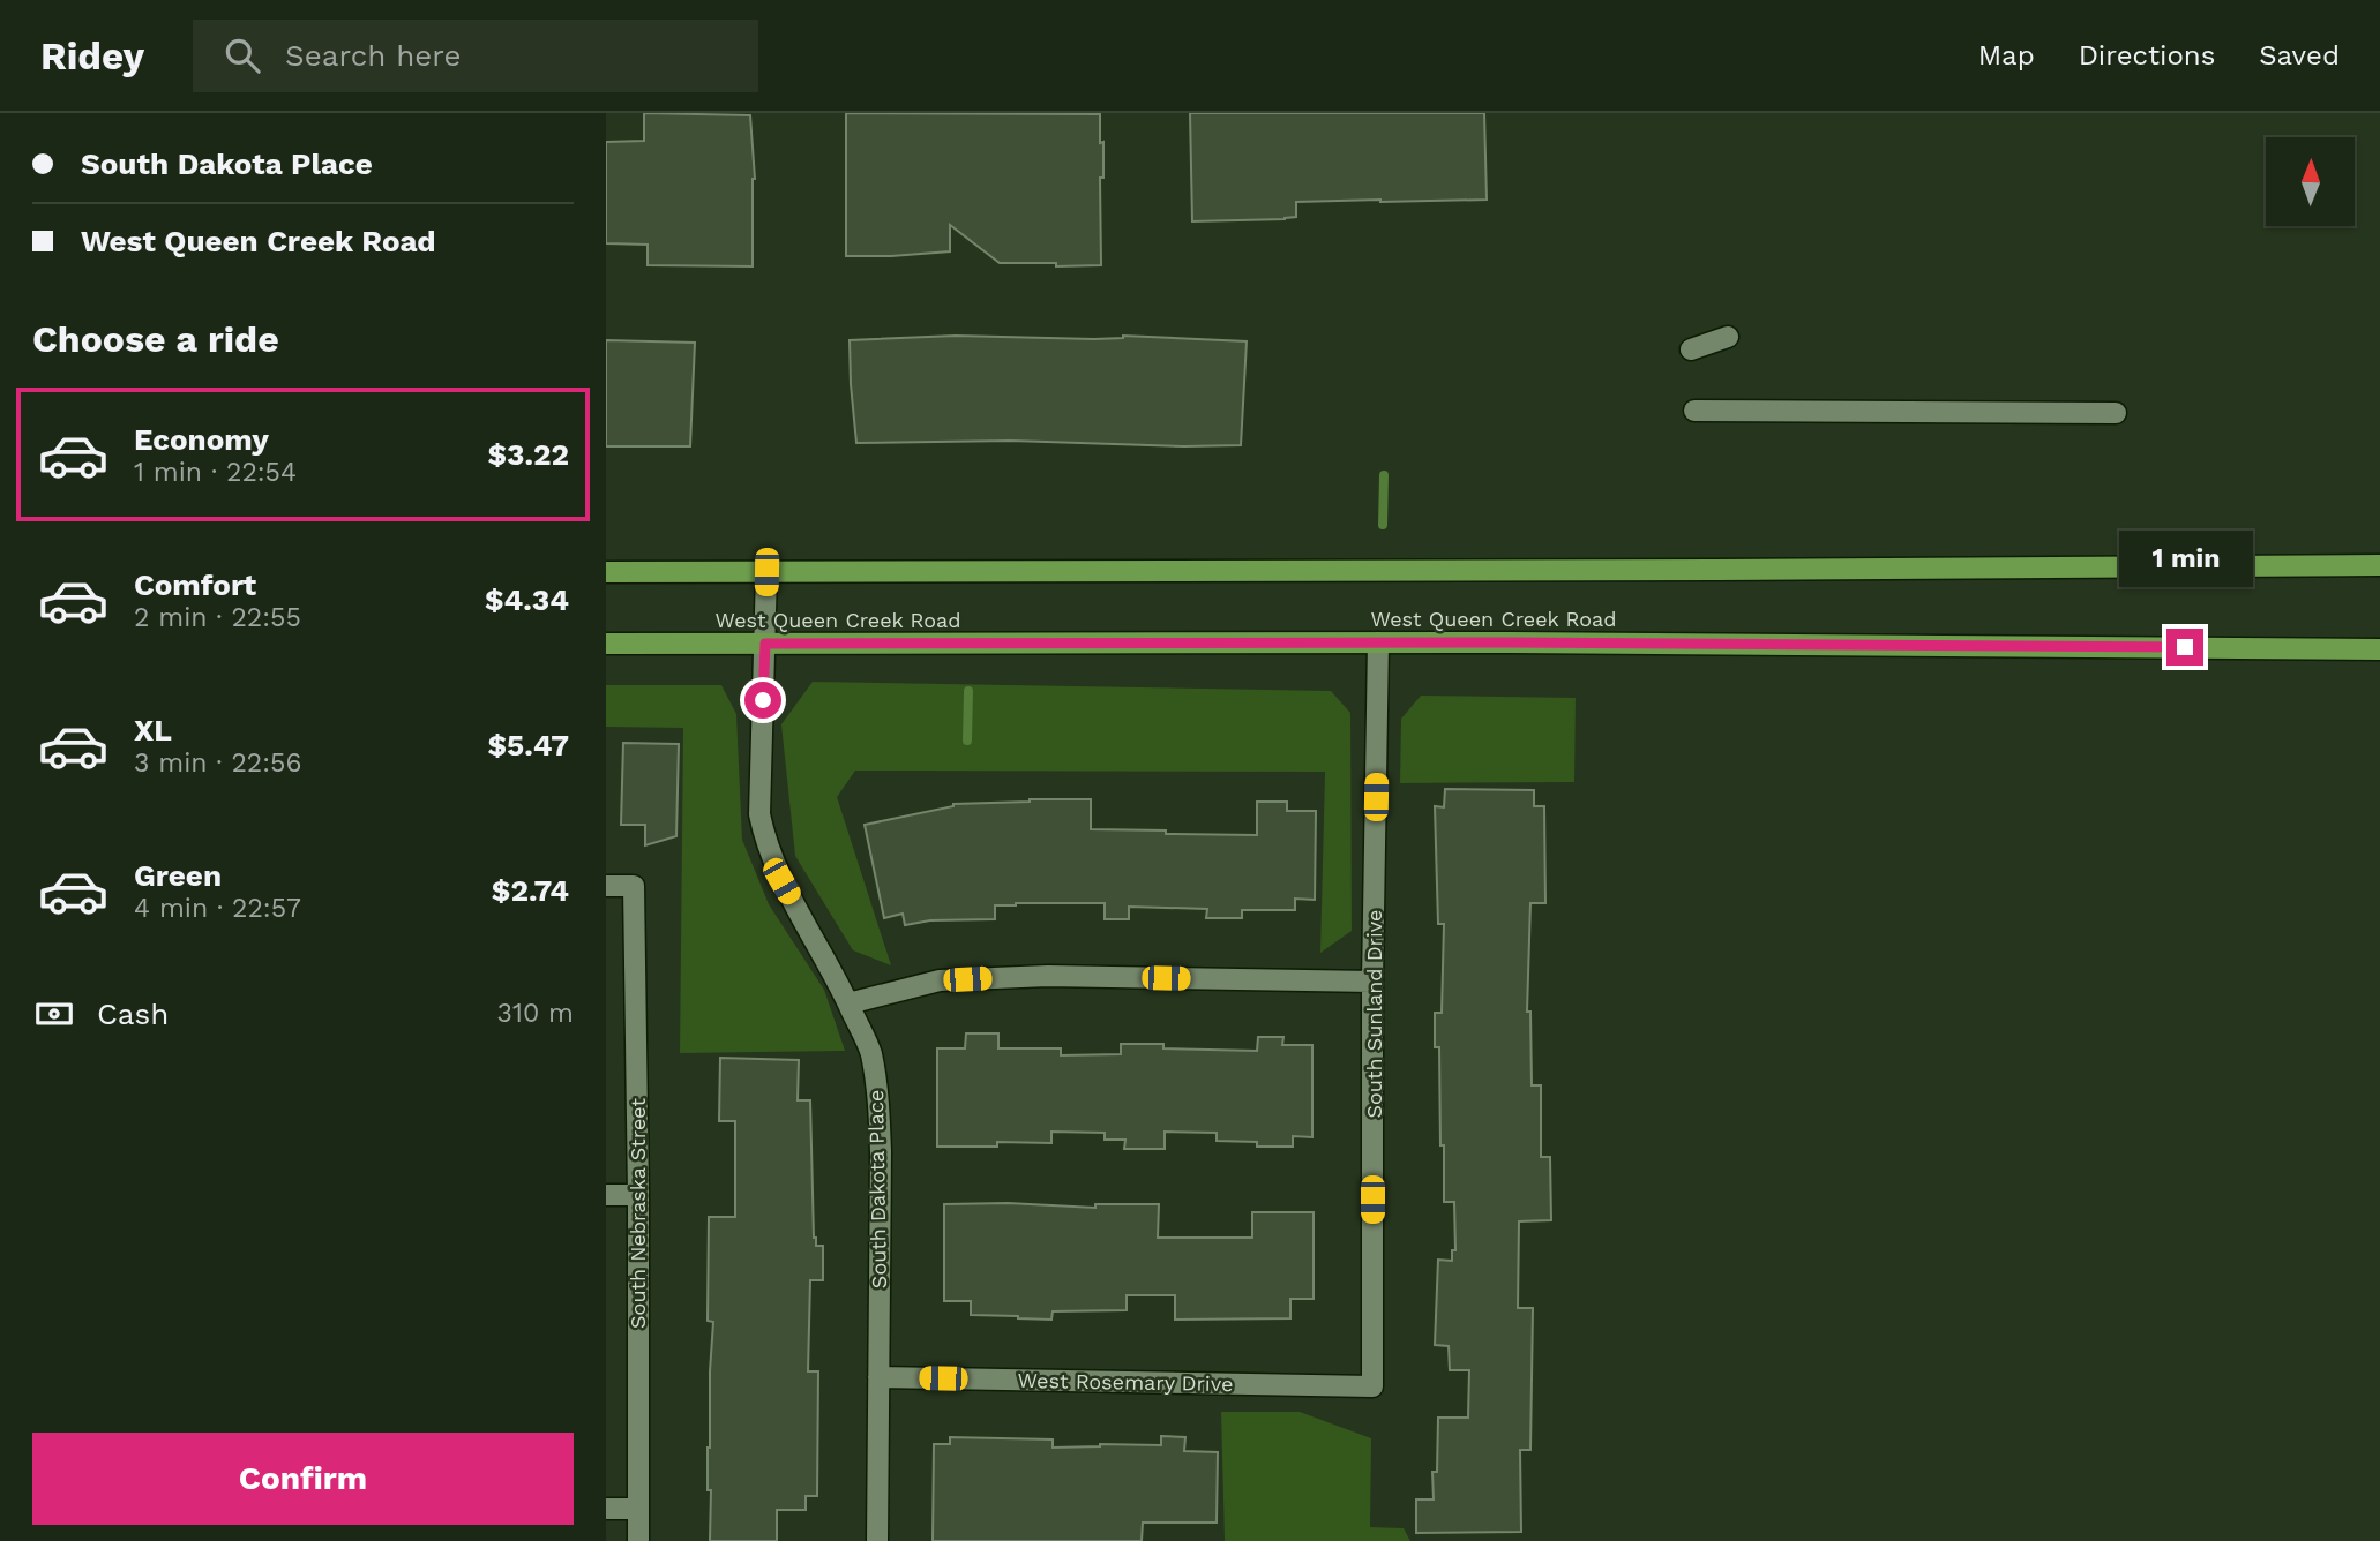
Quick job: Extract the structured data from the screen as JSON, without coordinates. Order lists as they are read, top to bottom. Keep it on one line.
{"streets":{"main road":["West Queen Creek Road"],"street":["South Sunland Drive","South Dakota Place","South Nebraska Street","West Rosemary Drive"]},"crossings":[["West Queen Creek Road","South Sunland Drive"],["West Queen Creek Road","South Dakota Place"],["South Sunland Drive","West Rosemary Drive"],["South Dakota Place","West Rosemary Drive"]],"north":"top","page":{"header":"Ridey","search":"Search here","nav":["Map","Directions","Saved"],"banner":["South Dakota Place","West Queen Creek Road"],"heading":"Choose a ride","list":[{"name":"Economy","note":"1 min · 22:54","value":"$3.22"},{"name":"Comfort","note":"2 min · 22:55","value":"$4.34"},{"name":"XL","note":"3 min · 22:56","value":"$5.47"},{"name":"Green","note":"4 min · 22:57","value":"$2.74"}],"bubble":"1 min","pay":["Cash","310 m"],"buttons":"Confirm"}}
